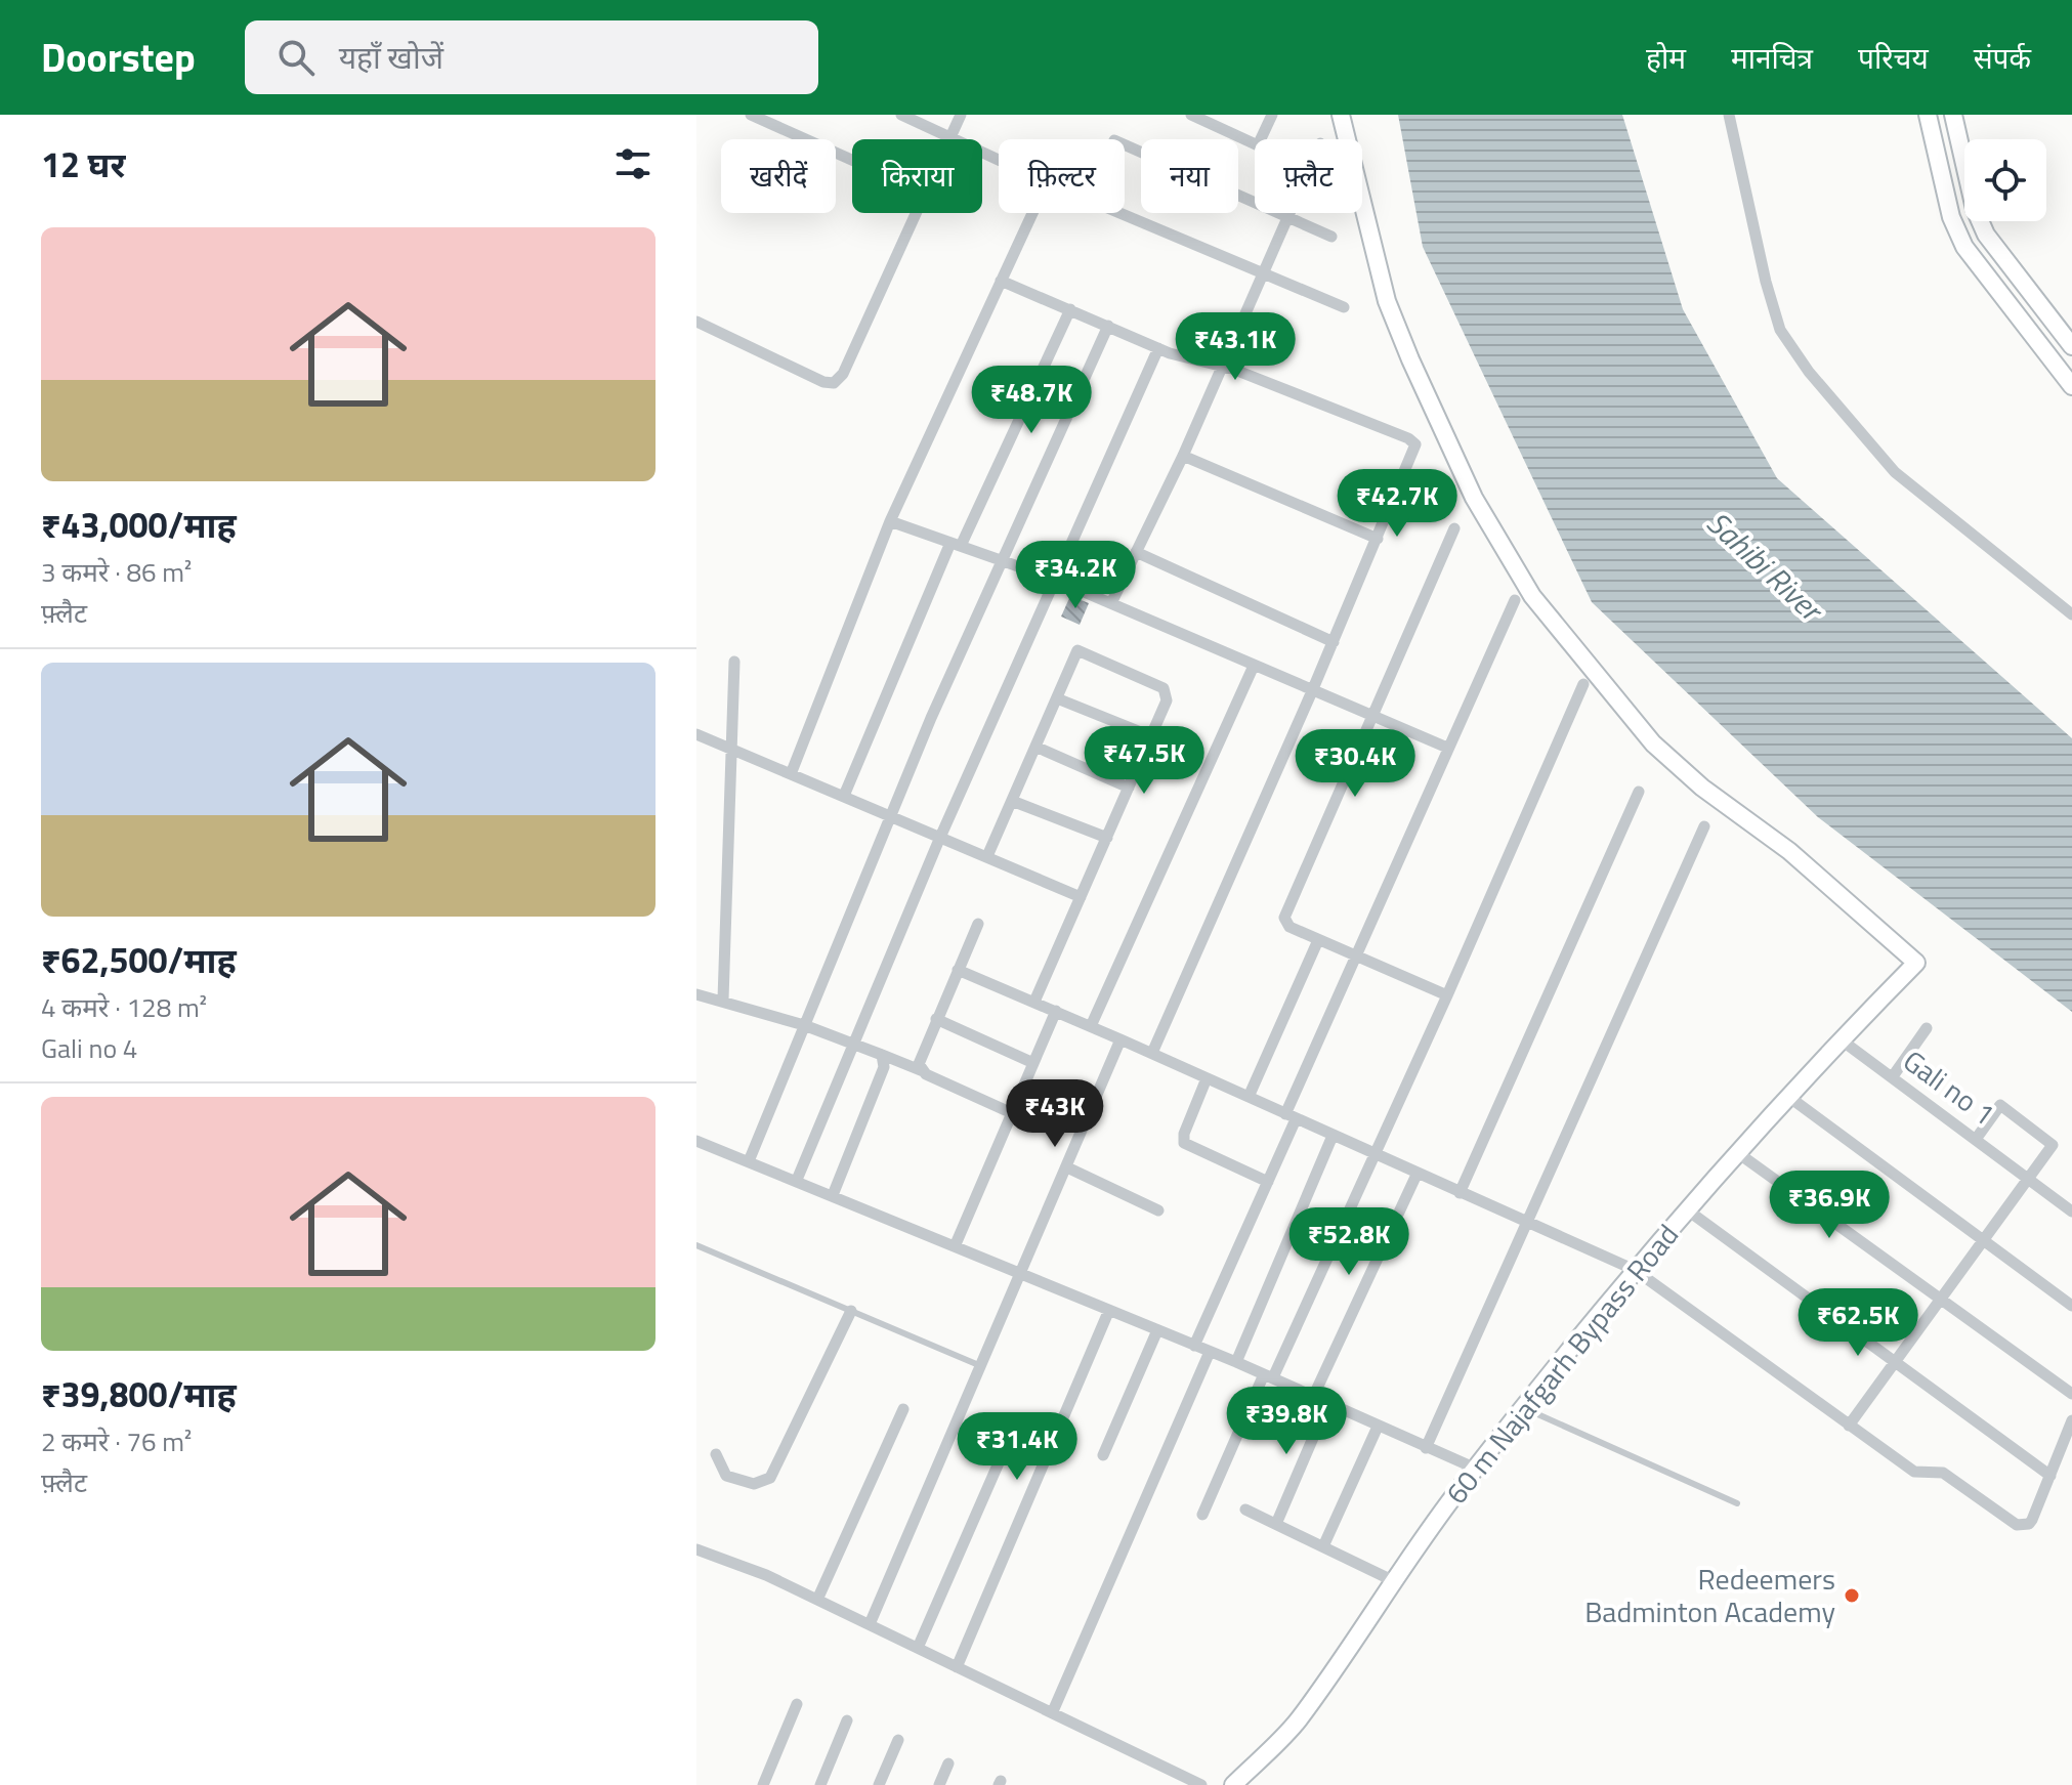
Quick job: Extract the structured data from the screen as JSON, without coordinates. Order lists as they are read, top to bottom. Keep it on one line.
{"streets":{"street":["Gali no 1","60 m Najafgarh Bypass Road"]},"crossings":[["Gali no 1","60 m Najafgarh Bypass Road"]],"water":["Sahibi River"],"places":["Redeemers Badminton Academy"],"page":{"header":"Doorstep","search":"यहाँ खोजें","nav":["होम","मानचित्र","परिचय","संपर्क"],"heading":"12 घर","chip":["खरीदें","किराया","फ़िल्टर","नया","फ़्लैट"],"list":[{"name":"₹43,000/माह","note":"3 कमरे · 86 m² · फ़्लैट"},{"name":"₹62,500/माह","note":"4 कमरे · 128 m² · Gali no 4"},{"name":"₹39,800/माह","note":"2 कमरे · 76 m² · फ़्लैट"}],"price":["₹43.1K","₹48.7K","₹42.7K","₹34.2K","₹47.5K","₹30.4K","₹43K","₹36.9K","₹52.8K","₹62.5K","₹39.8K","₹31.4K"]}}
